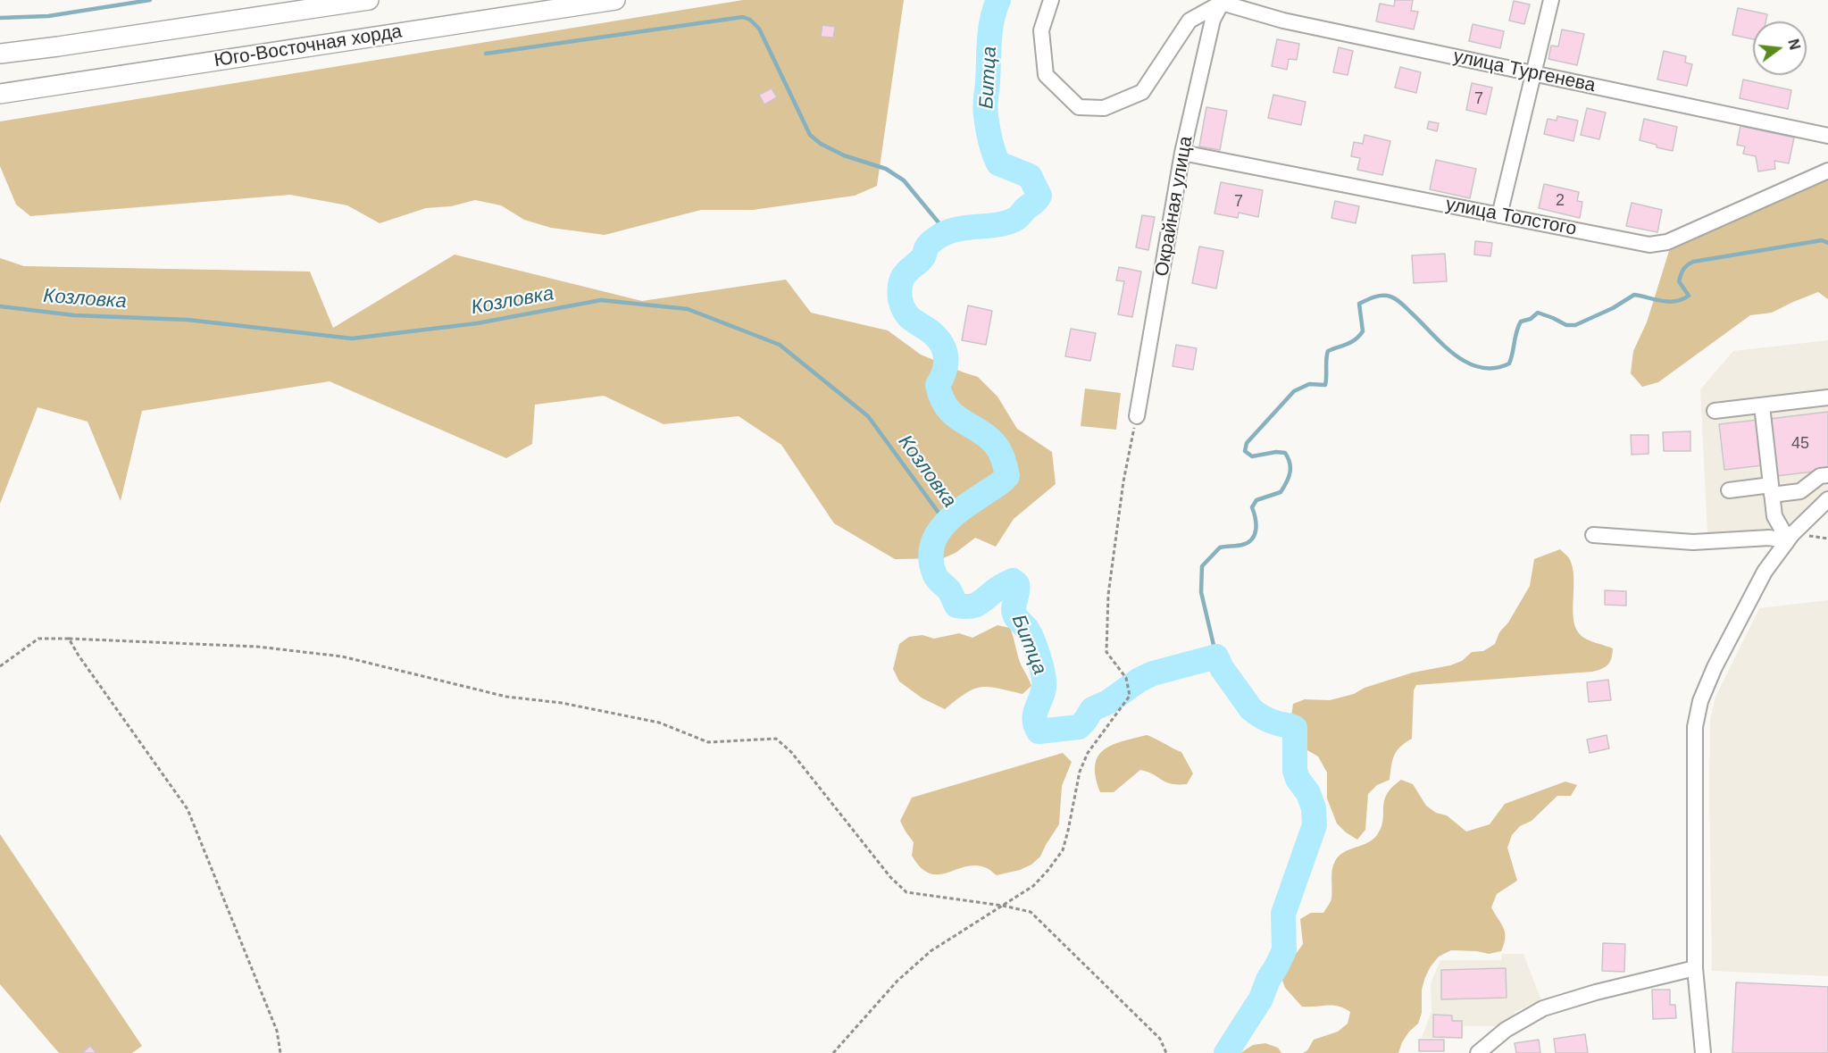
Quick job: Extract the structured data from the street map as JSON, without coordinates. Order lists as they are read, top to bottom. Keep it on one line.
{"streets":{"main road":["Юго-Восточная хорда"],"street":["улица Тургенева","Окрайная улица","улица Толстого"]},"crossings":[["улица Тургенева","Окрайная улица"],["Окрайная улица","улица Толстого"]],"water":["Битца","Козловка"],"house_numbers":["7","2","7","45"],"north":"right"}
